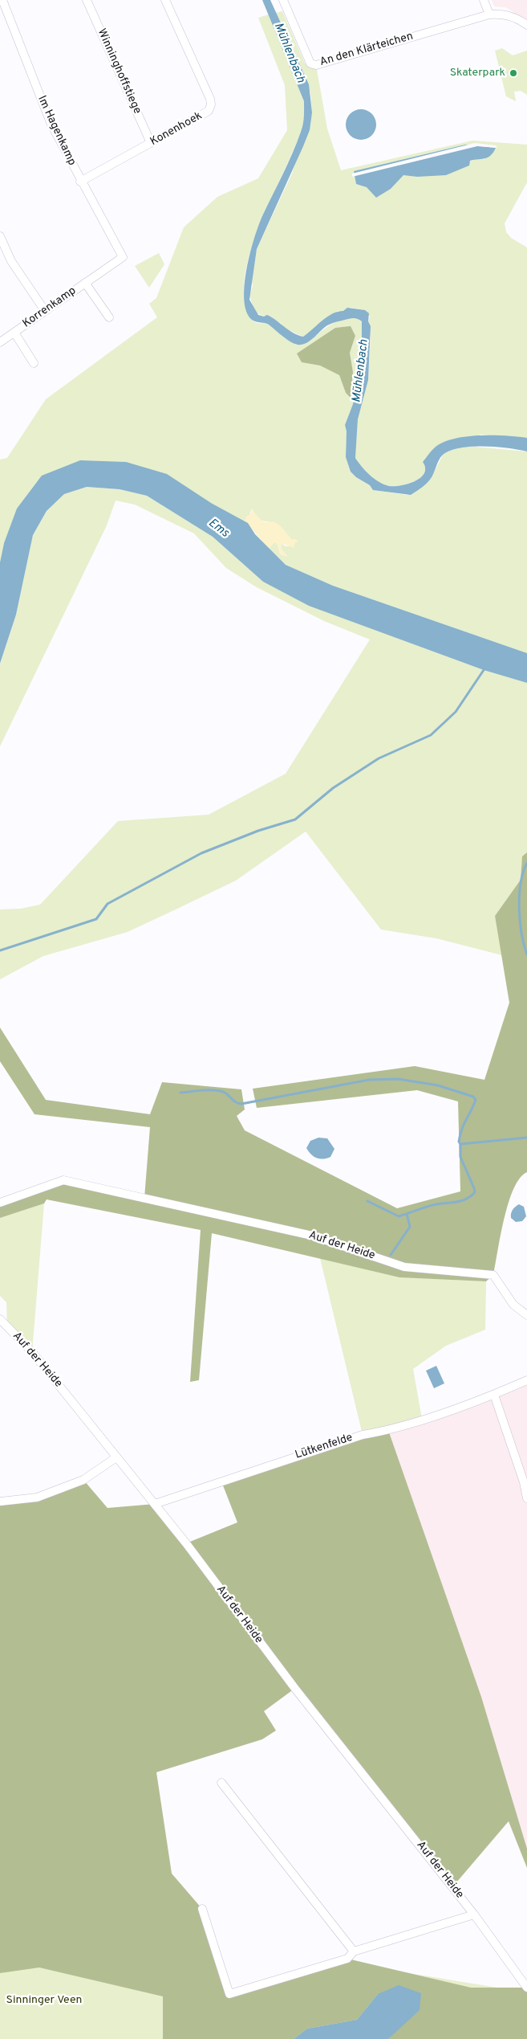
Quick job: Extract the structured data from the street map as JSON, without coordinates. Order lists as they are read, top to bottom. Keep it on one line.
{"streets":{"street":["An den Klärteichen","Winninghoffstiege","Konenhoek","Im Hagenkamp","Korrenkamp","Auf der Heide","Lütkenfelde"]},"crossings":[["Winninghoffstiege","Konenhoek"],["Konenhoek","Im Hagenkamp"],["Im Hagenkamp","Korrenkamp"],["Auf der Heide","Lütkenfelde"]],"water":["Mühlenbach","Ems"],"parks":["Sinninger Veen"],"places":["Skaterpark"]}
